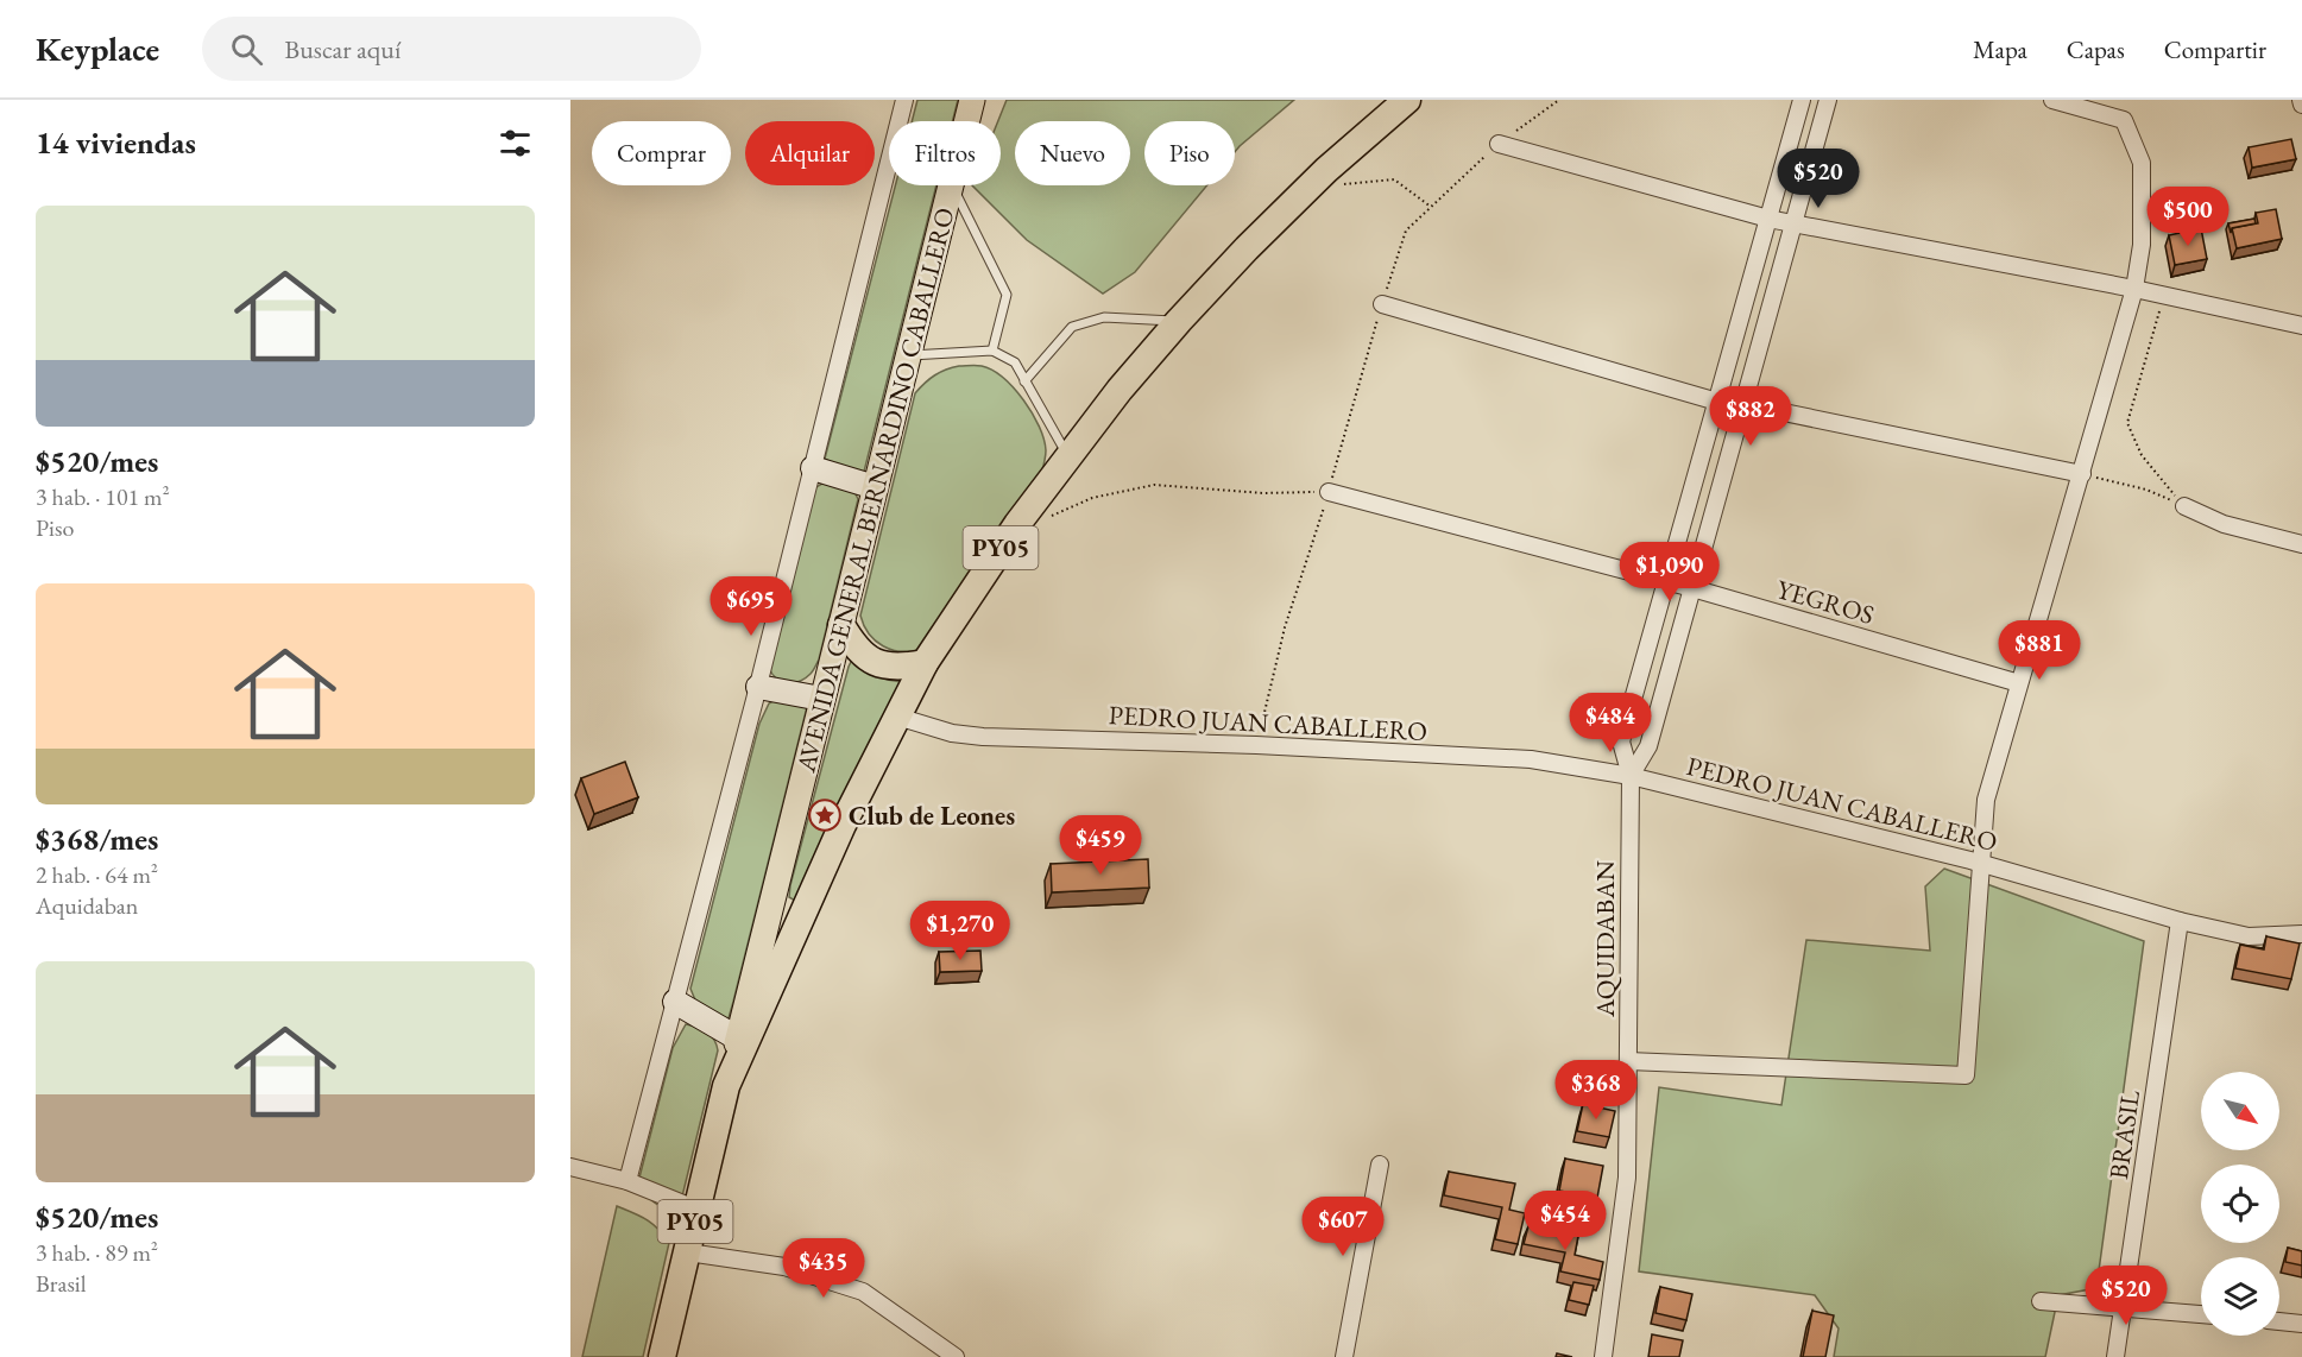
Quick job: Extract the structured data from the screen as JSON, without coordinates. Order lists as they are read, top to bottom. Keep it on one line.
{"streets":{"highway":["PY05"],"main road":["AVENIDA GENERAL BERNARDINO CABALLERO"],"street":["YEGROS","PEDRO JUAN CABALLERO","AQUIDABAN","BRASIL"]},"crossings":[["AVENIDA GENERAL BERNARDINO CABALLERO","PY05"],["PY05","PEDRO JUAN CABALLERO"],["YEGROS","AQUIDABAN"],["PEDRO JUAN CABALLERO","AQUIDABAN"],["PEDRO JUAN CABALLERO","BRASIL"]],"places":{"place":["Club de Leones"]},"north":"bottom right","page":{"header":"Keyplace","search":"Buscar aquí","nav":["Mapa","Capas","Compartir"],"heading":"14 viviendas","chip":["Comprar","Alquilar","Filtros","Nuevo","Piso"],"price":["$520","$500","$882","$1,090","$695","$881","$484","$459","$1,270","$368","$454","$607","$435","$520"],"list":[{"name":"$520/mes","note":"3 hab. · 101 m² · Piso"},{"name":"$368/mes","note":"2 hab. · 64 m² · Aquidaban"},{"name":"$520/mes","note":"3 hab. · 89 m² · Brasil"}]}}
